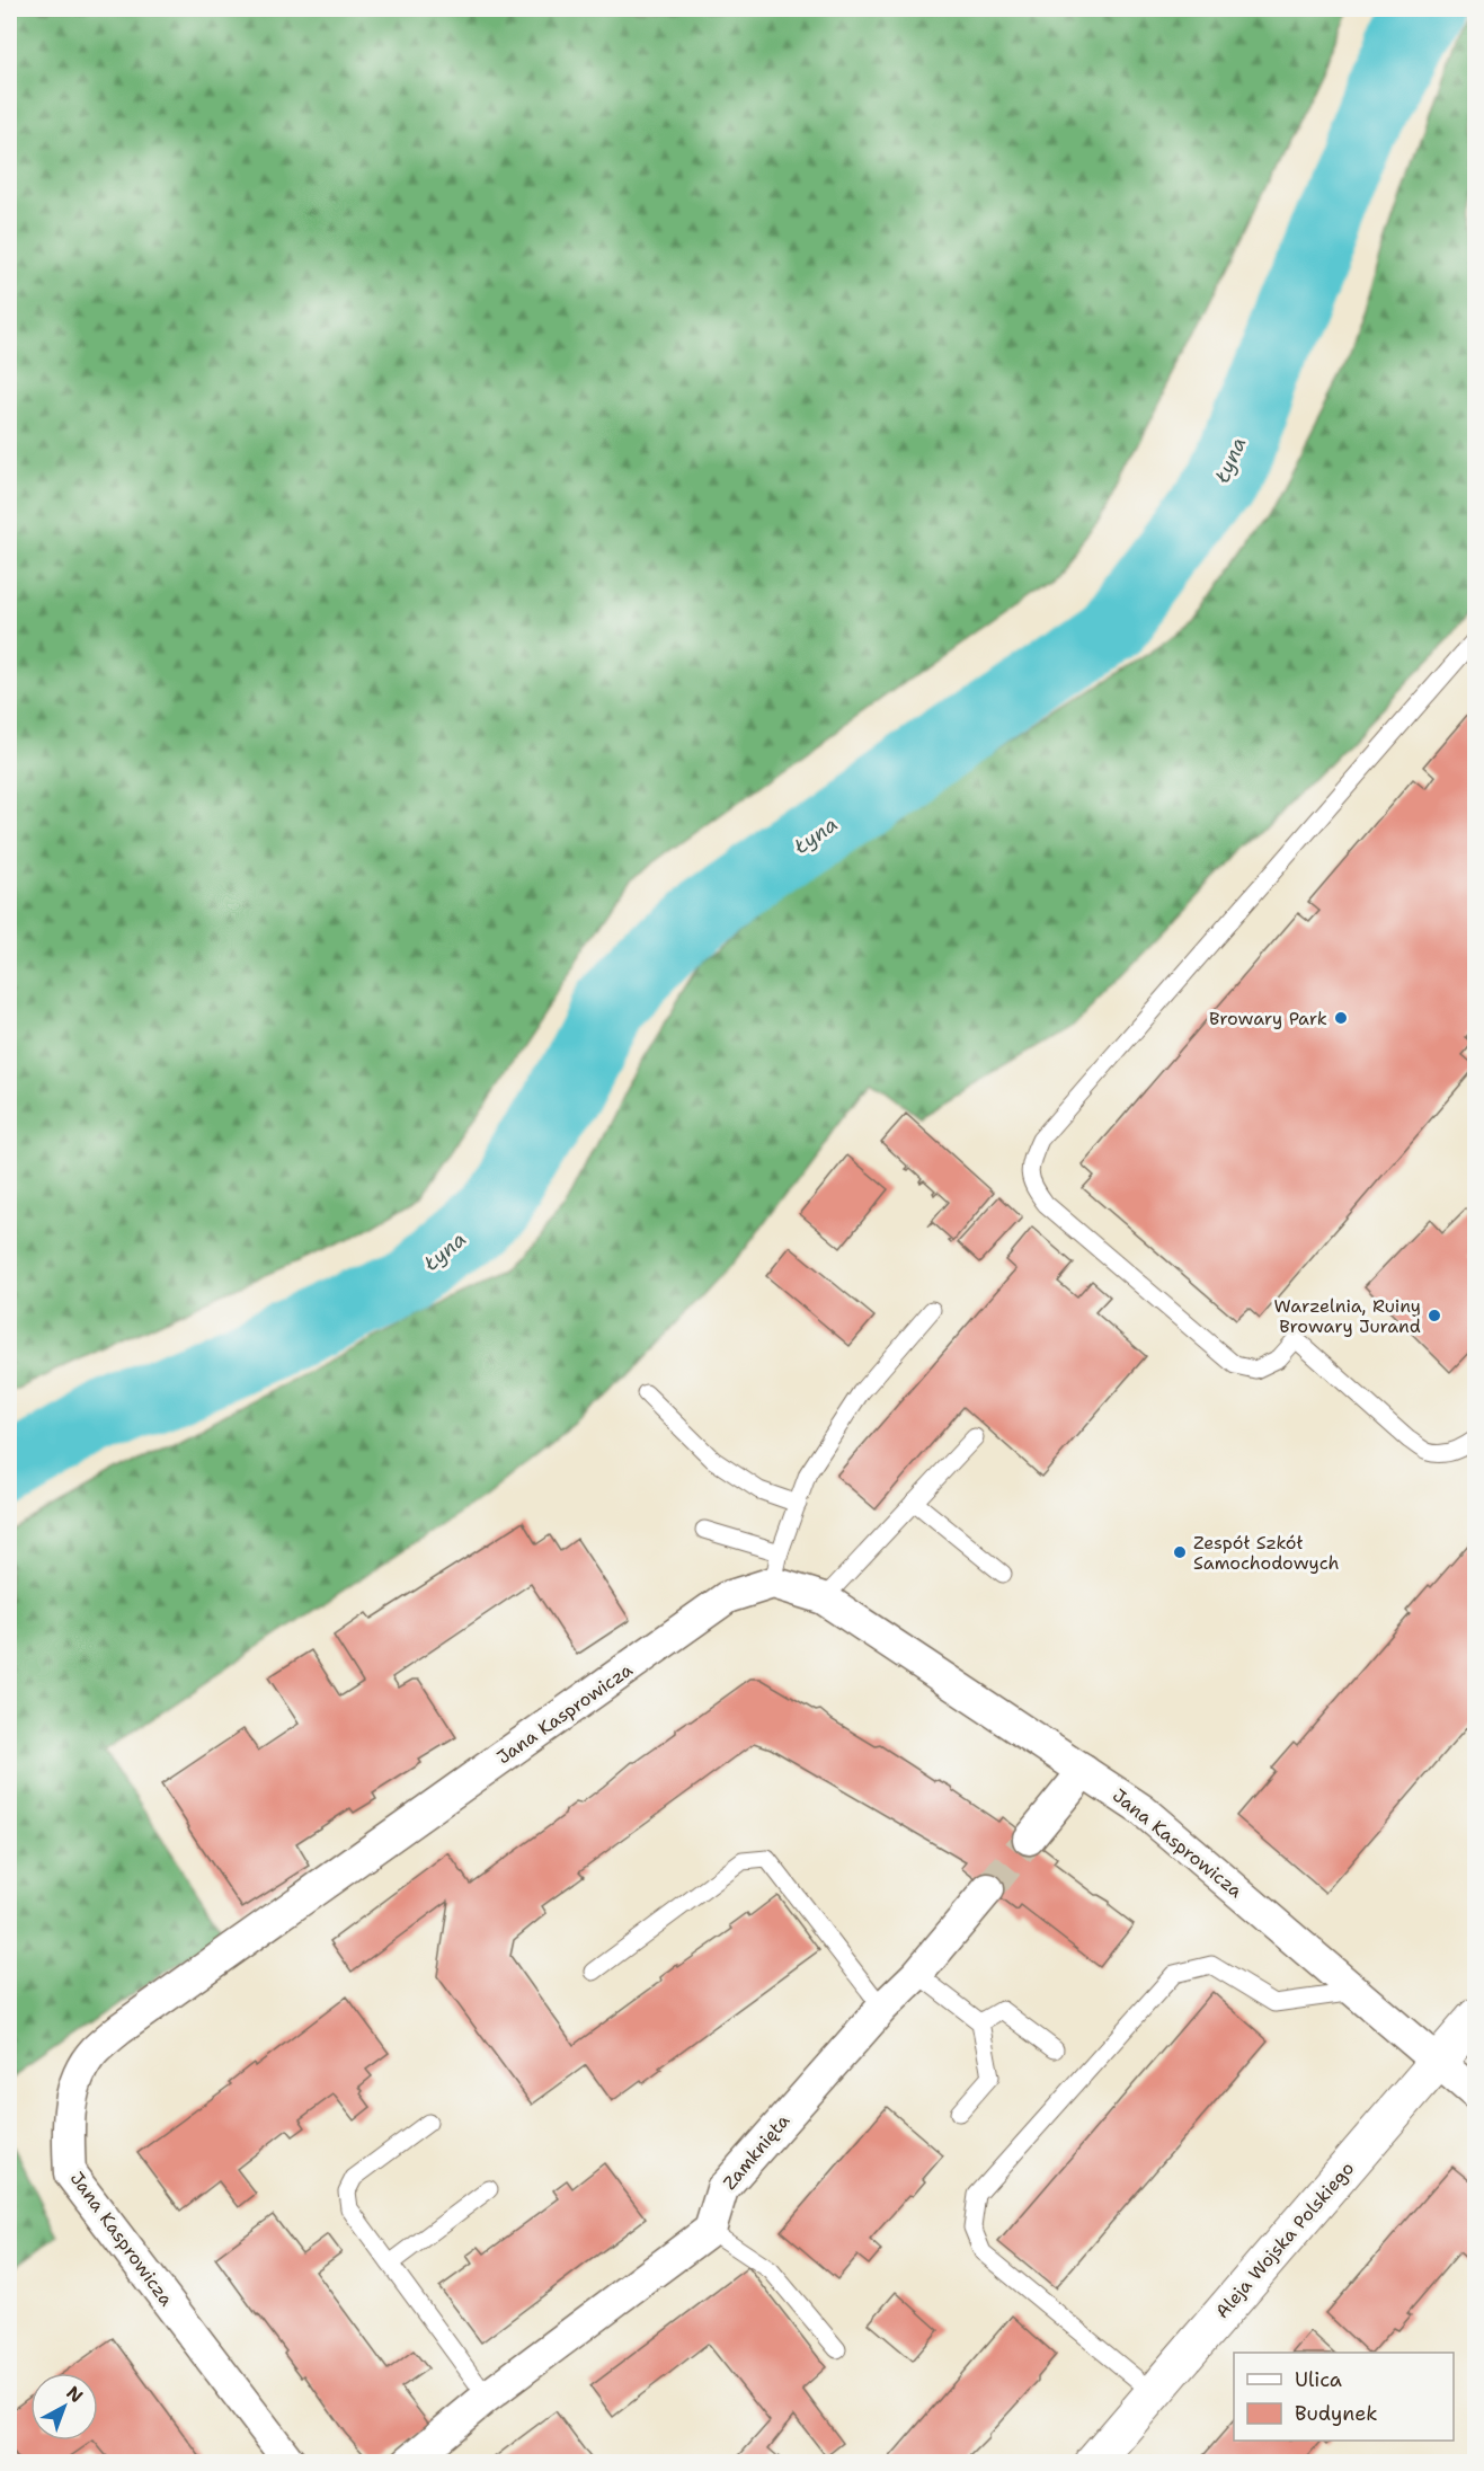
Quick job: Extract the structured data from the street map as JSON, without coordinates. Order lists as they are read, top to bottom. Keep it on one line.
{"streets":{"main road":["Aleja Wojska Polskiego"],"street":["Jana Kasprowicza","Zamknięta"]},"crossings":[["Jana Kasprowicza","Aleja Wojska Polskiego"]],"water":["Łyna"],"places":["Browary Park","Warzelnia, Ruiny Browary Jurand","Zespół Szkół Samochodowych"],"legend":["Ulica","Budynek"],"north":"top right"}
